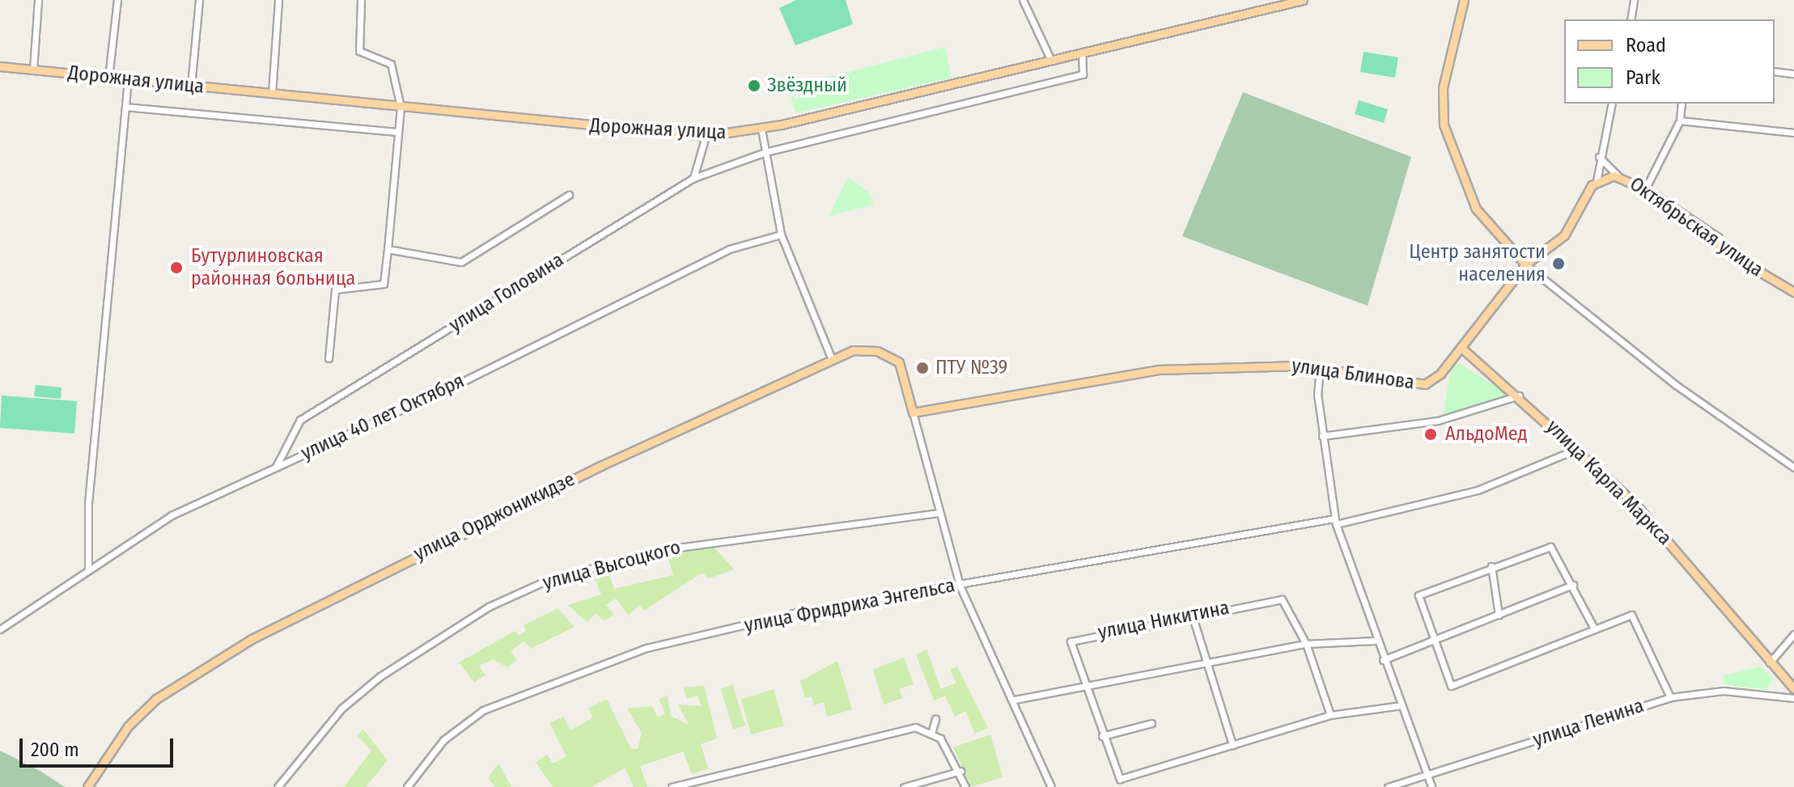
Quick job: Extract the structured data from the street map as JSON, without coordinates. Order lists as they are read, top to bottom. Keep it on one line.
{"streets":{"main road":["Дорожная улица","Октябрьская улица","улица Блинова","улица Карла Маркса","улица Орджоникидзе"],"street":["улица Головина","улица 40 лет Октября","улица Высоцкого","улица Фридриха Энгельса","улица Никитина","улица Ленина"]},"crossings":[["Дорожная улица","улица Головина"],["Октябрьская улица","улица Блинова"],["улица Головина","улица 40 лет Октября"],["улица Блинова","улица Карла Маркса"],["улица Блинова","улица Орджоникидзе"],["улица Карла Маркса","улица Фридриха Энгельса"]],"places":["Звёздный","Центр занятости населения","Бутурлиновская районная больница","ПТУ №39","АльдоМед"],"legend":["Road","Park"],"scale_bar":"200 m"}
